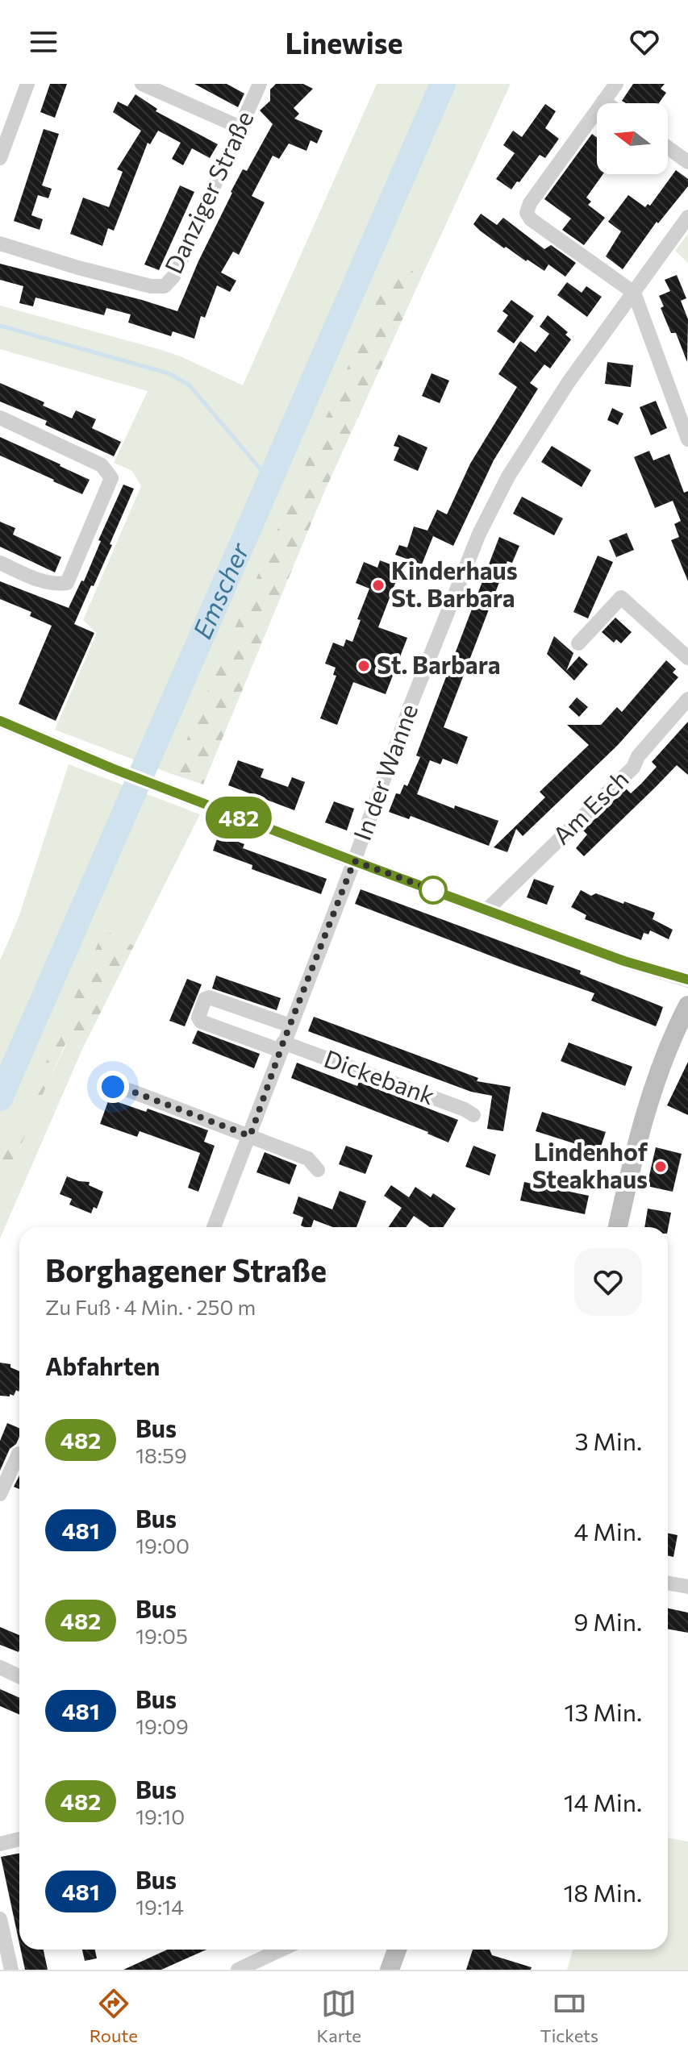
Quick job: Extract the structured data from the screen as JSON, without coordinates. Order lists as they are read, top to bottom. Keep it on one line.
{"streets":{"street":["Danziger Straße","In der Wanne","Am Esch","Dickebank"]},"crossings":[["In der Wanne","Dickebank"]],"water":["Emscher"],"places":["Kinderhaus St. Barbara","St. Barbara","Lindenhof Steakhaus"],"lines":["bus line 482"],"north":"left","page":{"header":"Linewise","on_map":"482","heading":[["Borghagener Straße","Zu Fuß · 4 Min. · 250 m"],"Abfahrten"],"list":[{"mark":"482","name":"Bus","note":"18:59","value":"3 Min."},{"mark":"481","name":"Bus","note":"19:00","value":"4 Min."},{"mark":"482","name":"Bus","note":"19:05","value":"9 Min."},{"mark":"481","name":"Bus","note":"19:09","value":"13 Min."},{"mark":"482","name":"Bus","note":"19:10","value":"14 Min."},{"mark":"481","name":"Bus","note":"19:14","value":"18 Min."}],"tabs":["Route","Karte","Tickets"]}}
